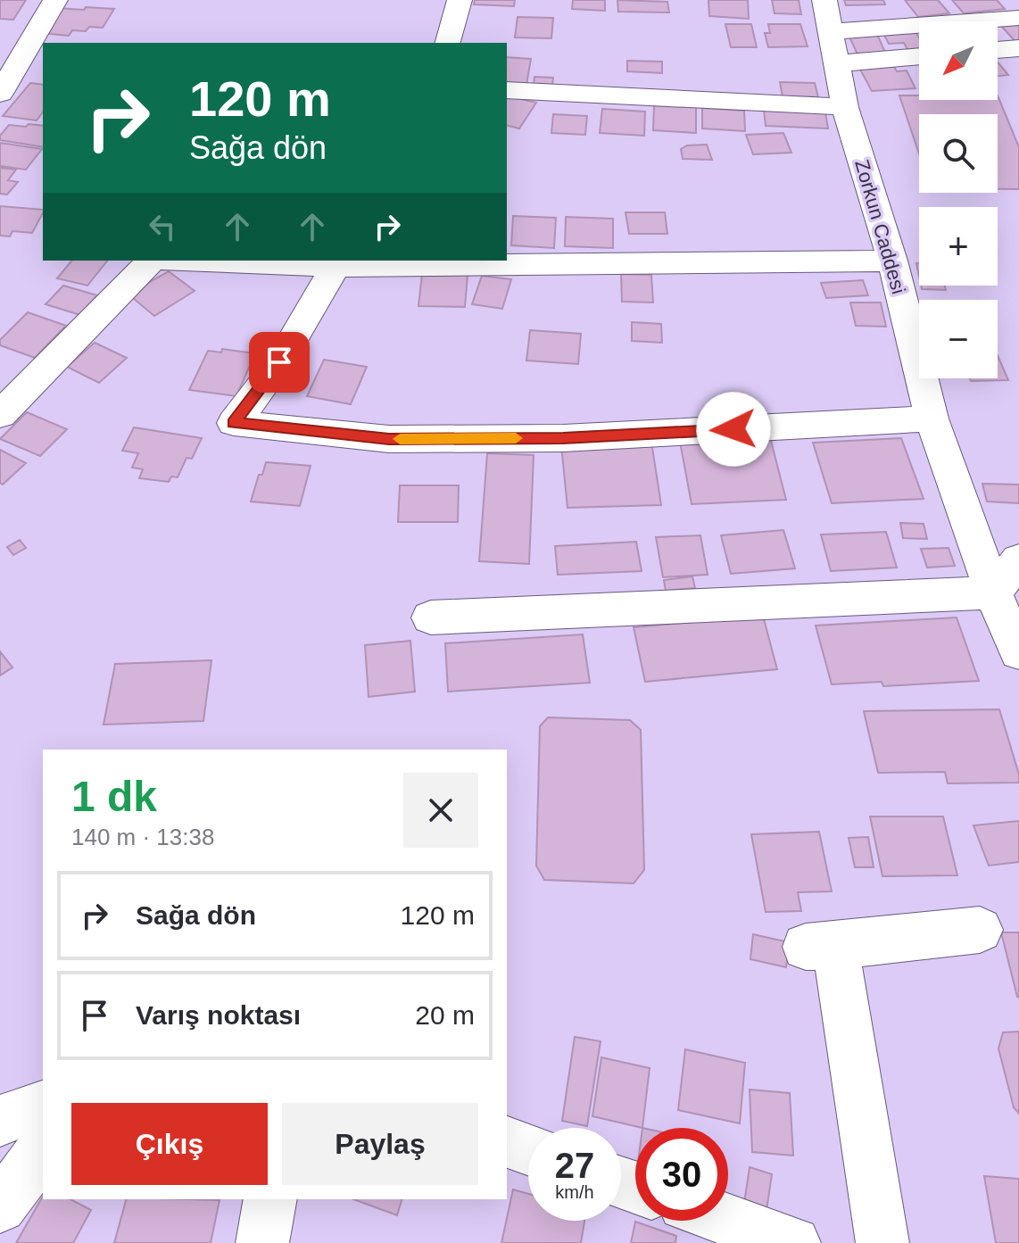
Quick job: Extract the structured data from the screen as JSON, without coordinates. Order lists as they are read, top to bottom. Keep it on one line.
{"streets":{"street":["Zorkun Caddesi"]},"north":"bottom left","page":{"map_buttons":["+","−"],"turn":["120 m","Sağa dön"],"heading":["1 dk","140 m · 13:38"],"list":[{"name":"Sağa dön","value":"120 m"},{"name":"Varış noktası","value":"20 m"}],"buttons":["Çıkış","Paylaş"],"speed":"27 km/h","limit":"30"}}
